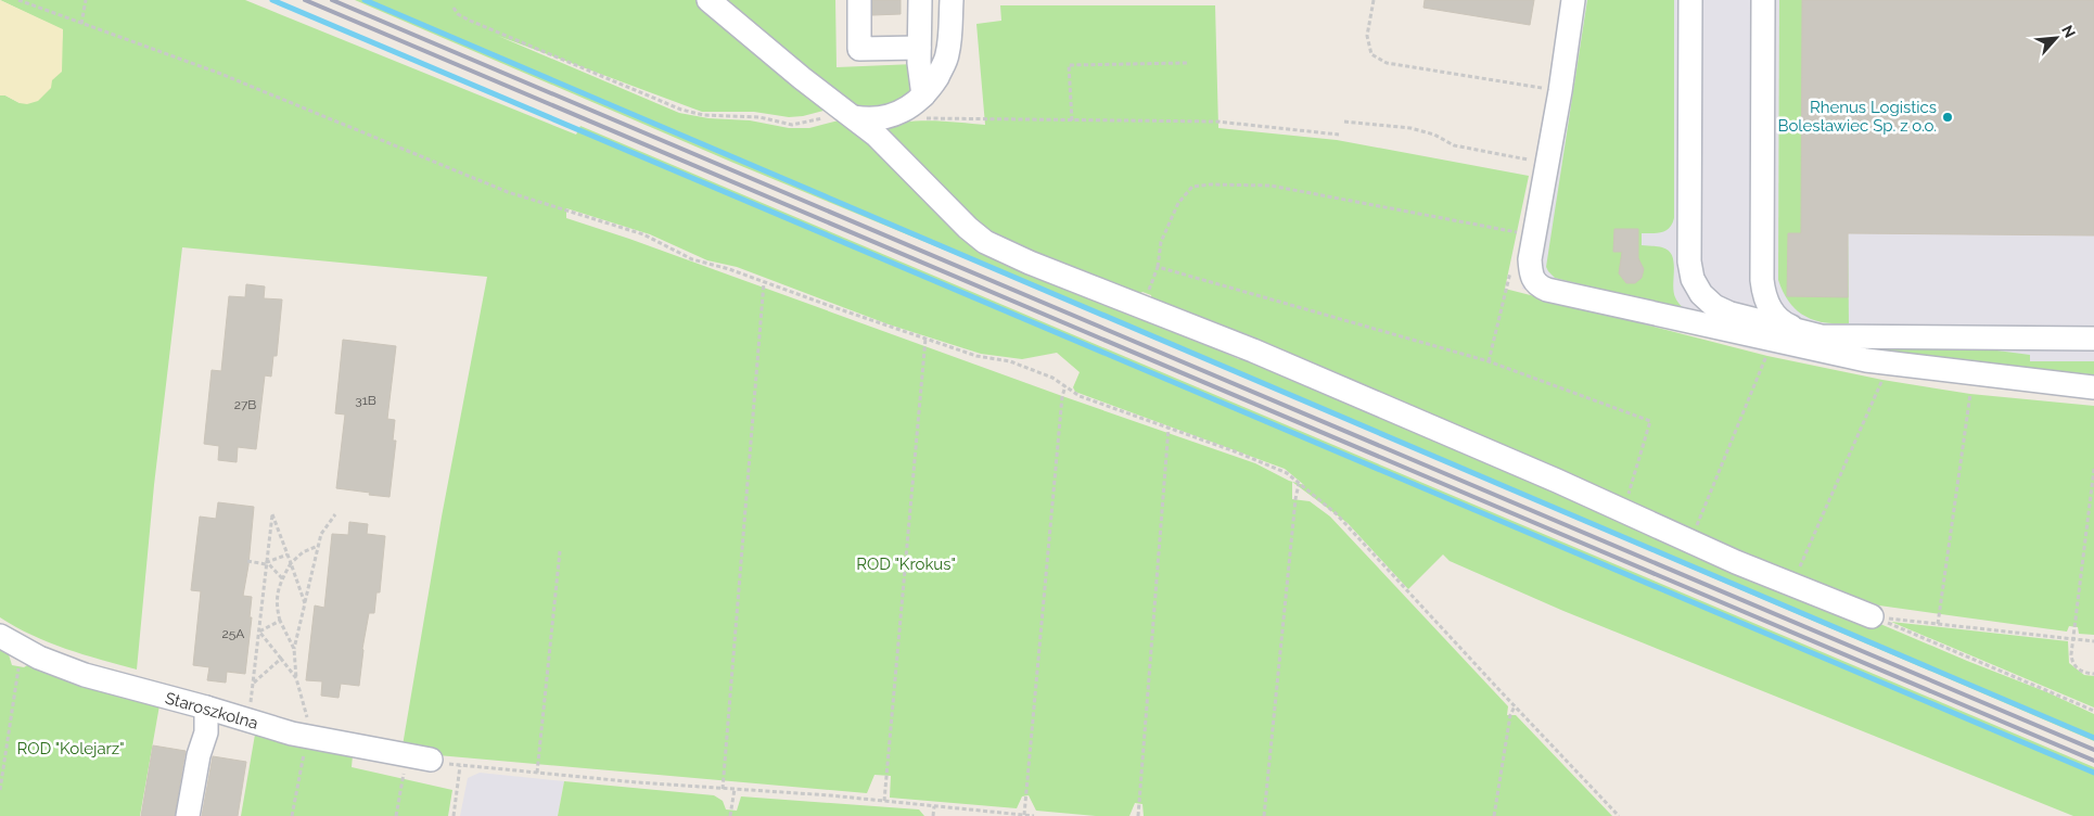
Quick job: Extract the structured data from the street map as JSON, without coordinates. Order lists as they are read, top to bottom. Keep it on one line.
{"streets":{"street":["Staroszkolna"]},"parks":["ROD \"Krokus\"","ROD \"Kolejarz\""],"places":["Rhenus Logistics Bolesławiec Sp. z o.o."],"house_numbers":["31B","27B","25A"],"north":"top right"}
